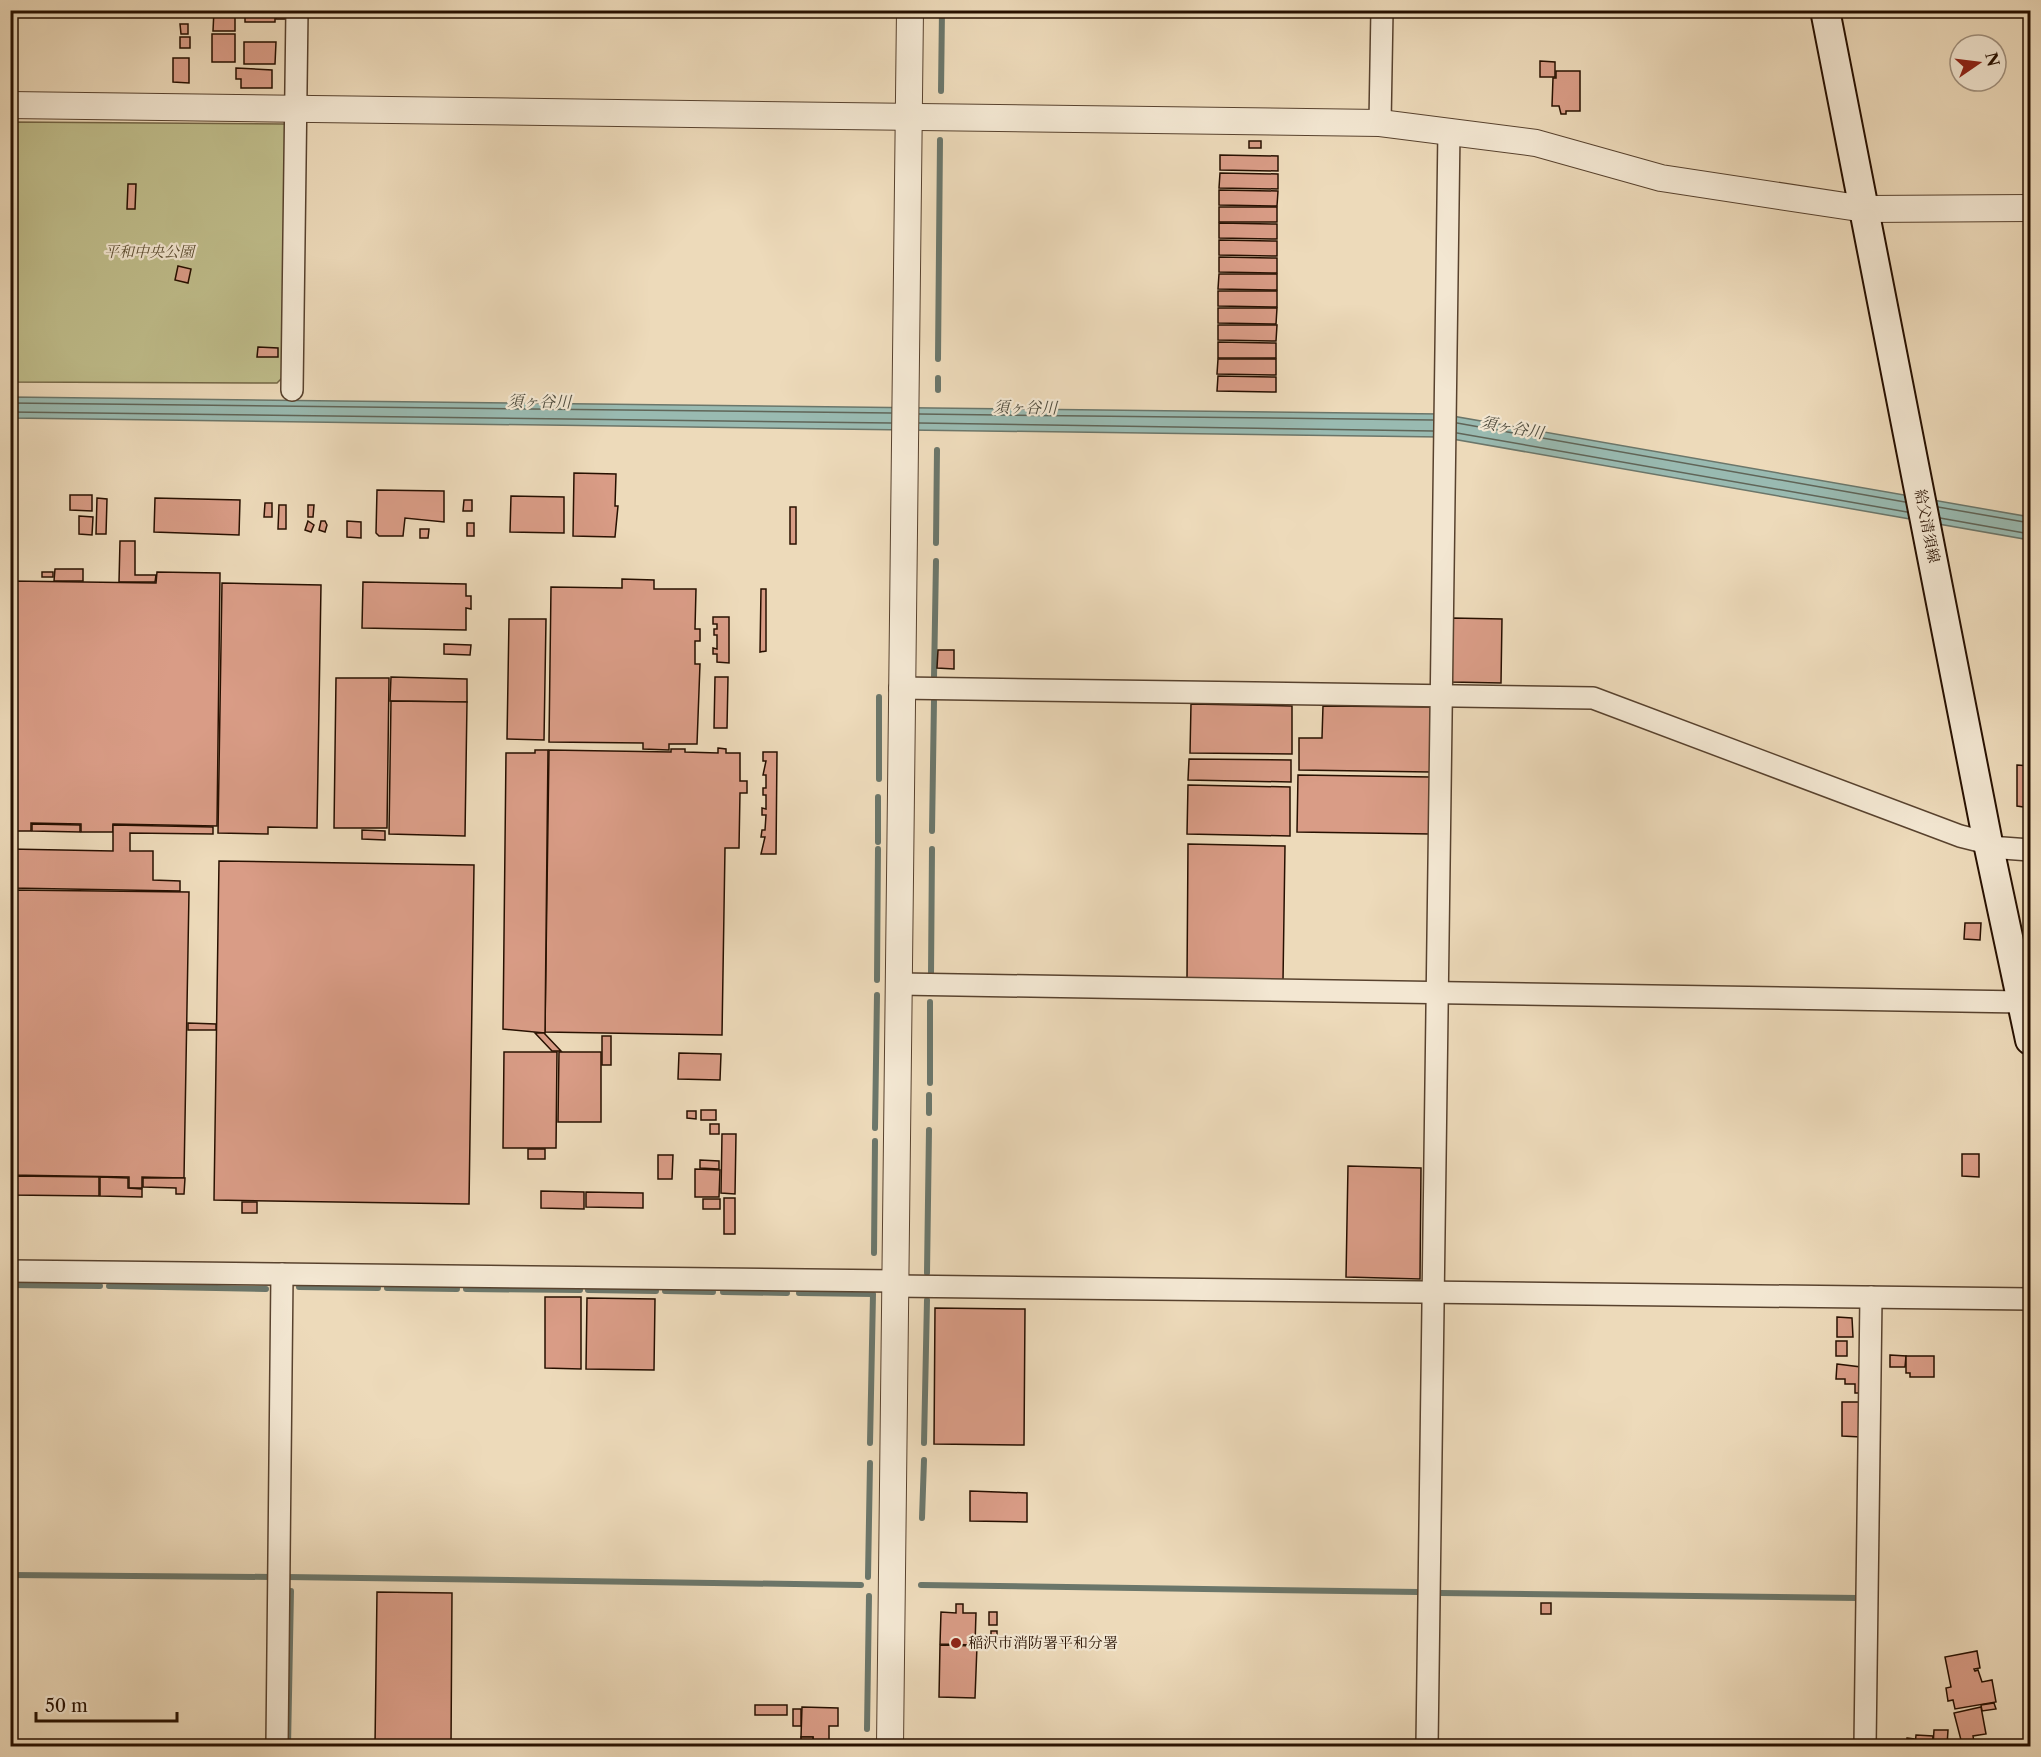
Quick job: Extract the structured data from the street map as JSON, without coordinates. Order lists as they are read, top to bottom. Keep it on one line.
{"streets":{"main road":["給父清須線"]},"water":["須ヶ谷川"],"parks":["平和中央公園"],"places":["稲沢市消防署平和分署"],"scale_bar":"50 m","north":"right"}
